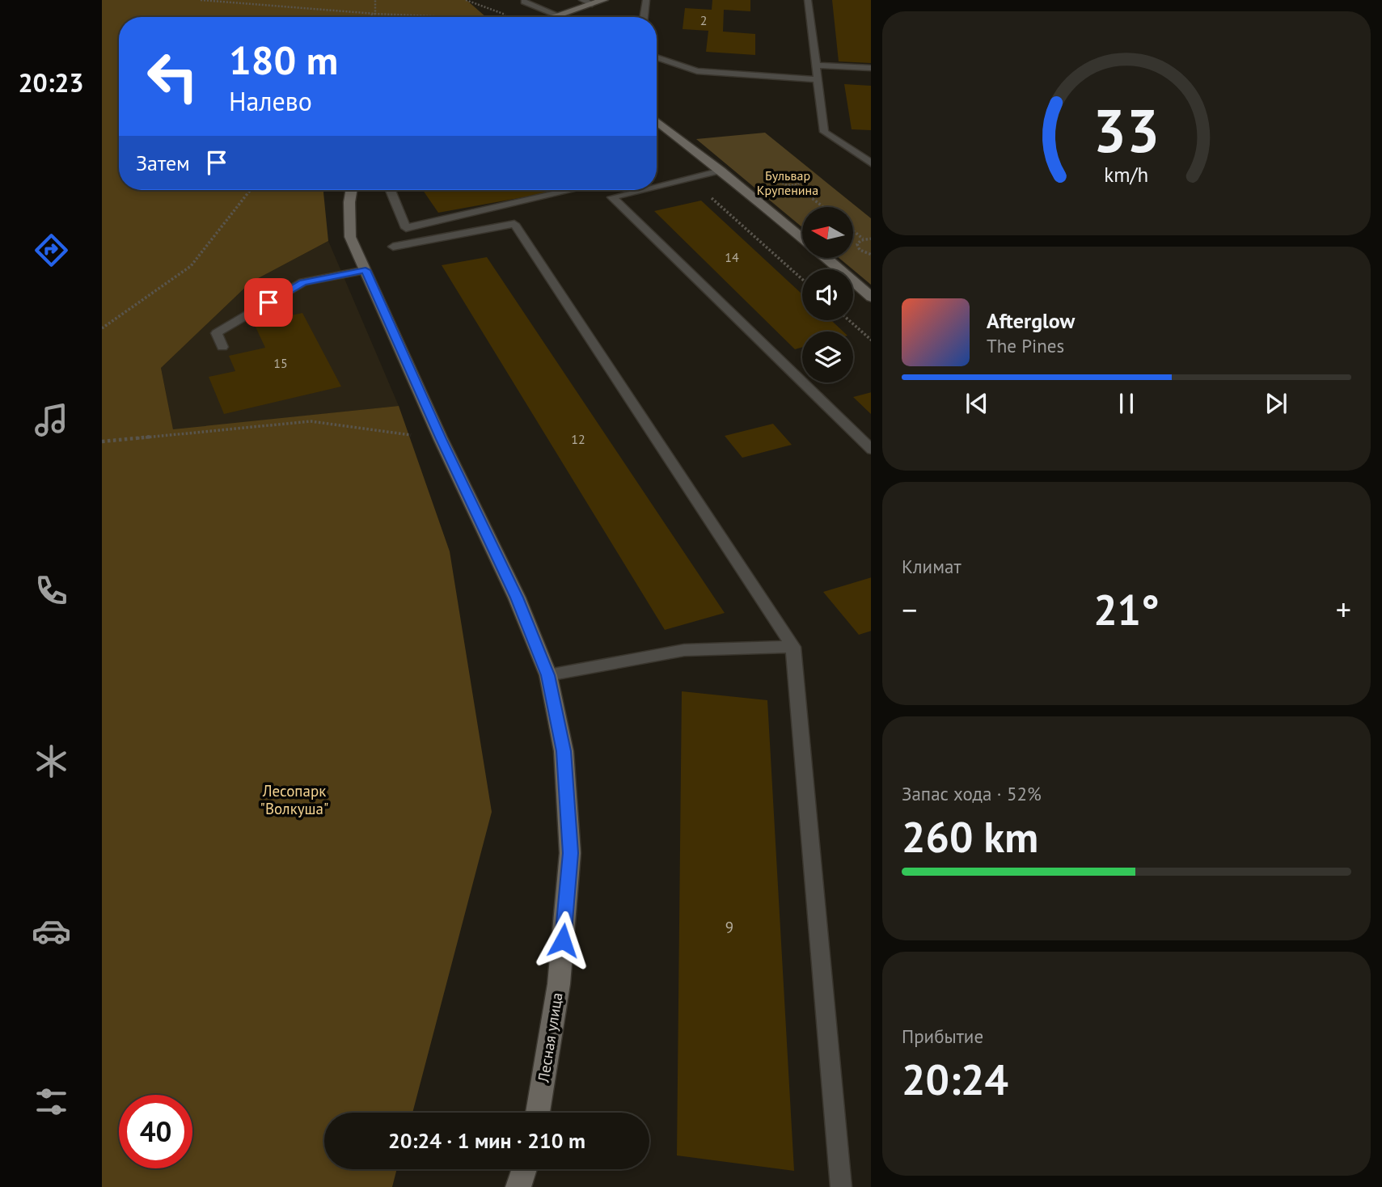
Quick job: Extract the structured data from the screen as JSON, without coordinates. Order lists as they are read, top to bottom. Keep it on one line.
{"streets":{"street":["Лесная улица"]},"parks":["Бульвар Крупенина","Лесопарк \"Волкуша\""],"house_numbers":["2","14","15","12","9"],"north":"left","page":{"tabs":"20:23","turn":["180 m","Налево"],"then":"Затем","song":["Afterglow","The Pines"],"tile":["Климат",["Запас хода · 52%","260 km"],["Прибытие","20:24"]],"heat":["−","21°","+"],"limit":"40","trip":"20:24 · 1 мин · 210 m","gauge":["33","km/h"]}}
